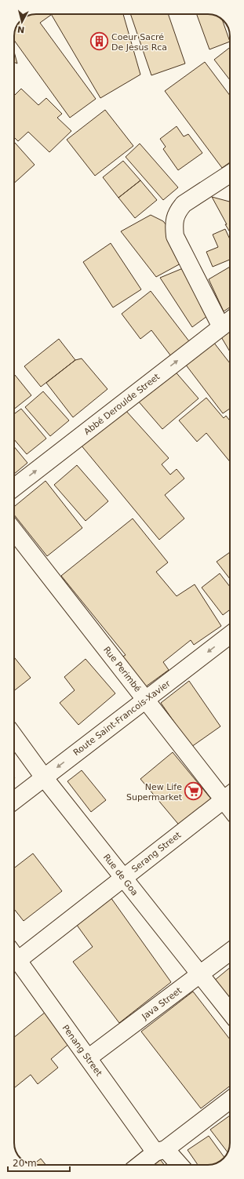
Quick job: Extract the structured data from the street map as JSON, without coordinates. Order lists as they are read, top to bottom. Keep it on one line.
{"streets":{"street":["Abbé Deroulde Street","Rue Perimbé","Route Saint-Francois-Xavier","Serang Street","Rue de Goa","Java Street","Penang Street"]},"crossings":[["Rue Perimbé","Route Saint-Francois-Xavier"],["Rue Perimbé","Serang Street"],["Route Saint-Francois-Xavier","Rue de Goa"],["Serang Street","Rue de Goa"],["Rue de Goa","Java Street"],["Java Street","Penang Street"]],"one_way":["Abbé Deroulde Street","Route Saint-Francois-Xavier"],"places":{"building":["Coeur Sacré De Jesus Rca"],"supermarket":["New Life Supermarket"]},"scale_bar":"20 m","north":"bottom"}
